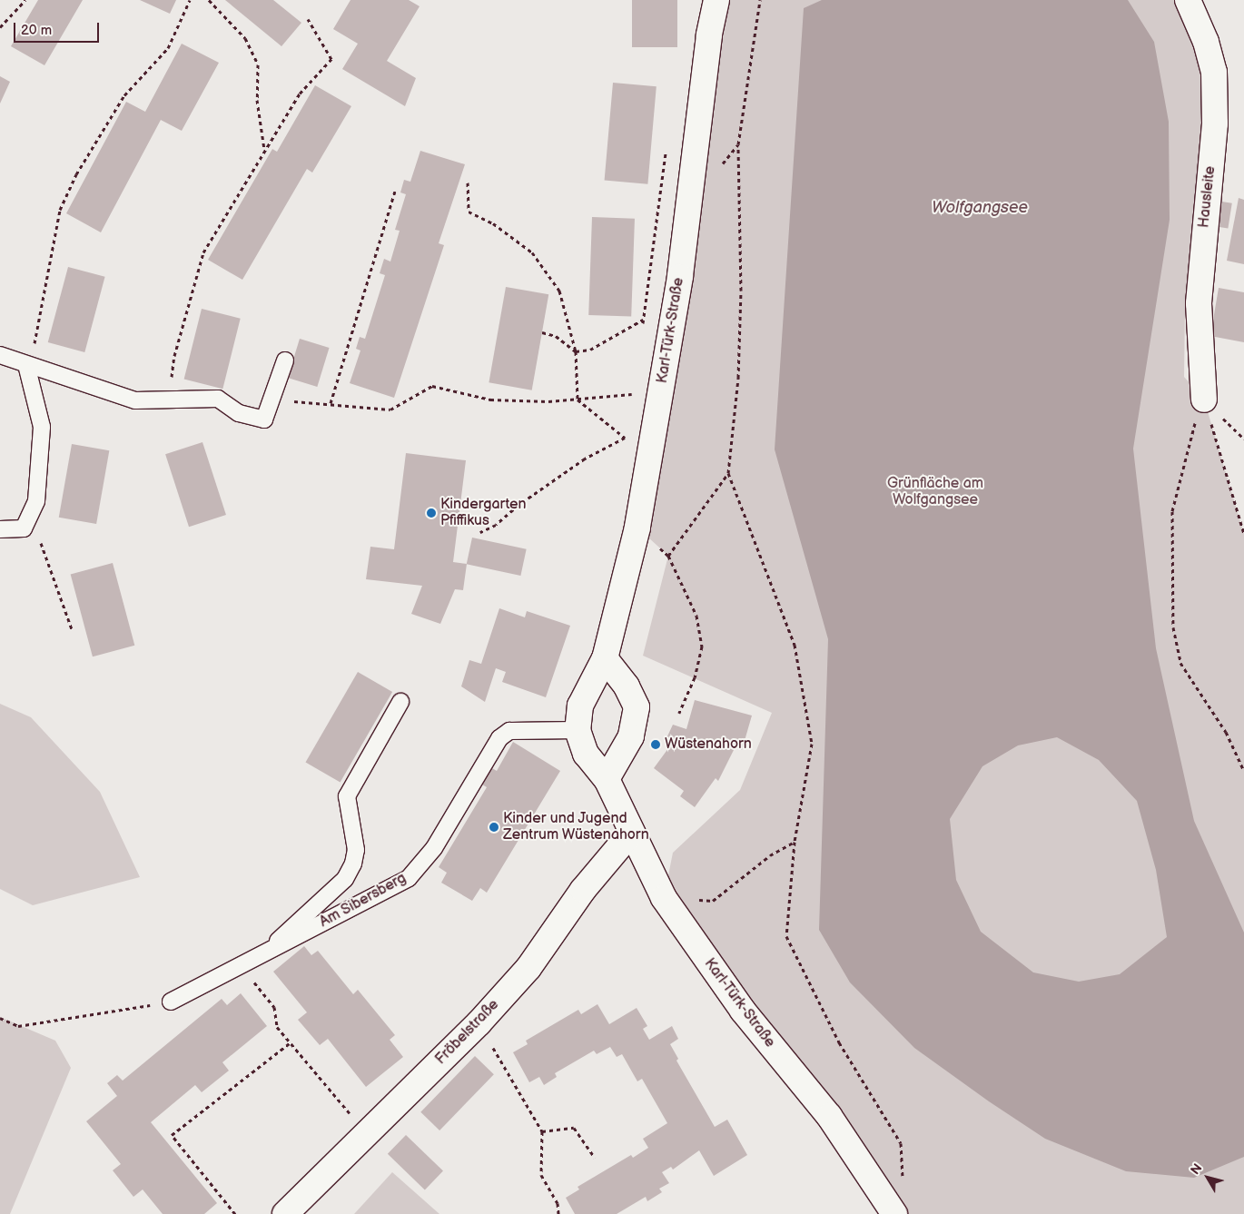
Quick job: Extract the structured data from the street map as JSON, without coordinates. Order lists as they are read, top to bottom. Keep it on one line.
{"streets":{"street":["Hausleite","Karl-Türk-Straße","Fröbelstraße"],"lane":["Am Sibersberg"]},"crossings":[["Karl-Türk-Straße","Am Sibersberg"],["Karl-Türk-Straße","Fröbelstraße"]],"water":["Wolfgangsee"],"parks":["Grünfläche am Wolfgangsee"],"places":["Kindergarten Pfiffikus","Wüstenahorn","Kinder und Jugend Zentrum Wüstenahorn"],"scale_bar":"20 m","north":"top left"}
